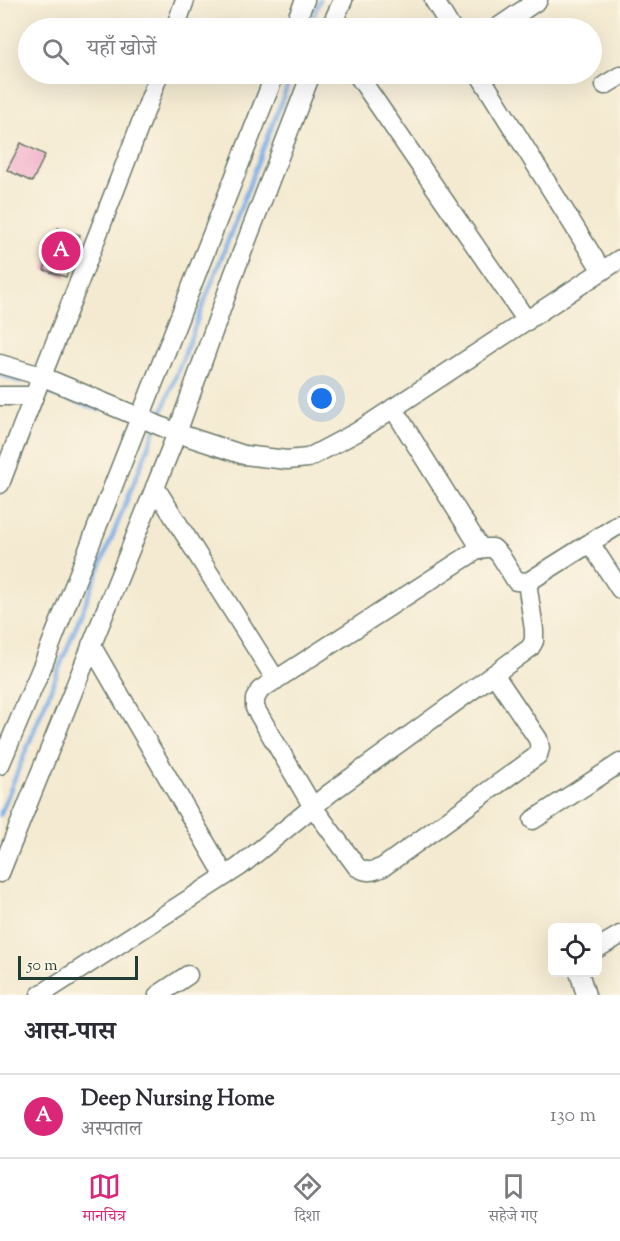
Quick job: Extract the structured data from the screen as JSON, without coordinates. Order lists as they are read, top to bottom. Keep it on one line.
{"scale_bar":"50 m","page":{"search":"यहाँ खोजें","pins":"A","scale":"50 m","heading":"आस-पास","list":[{"mark":"A","name":"Deep Nursing Home","note":"अस्पताल","value":"130 m"}],"nav":["मानचित्र","दिशा","सहेजे गए"]}}
